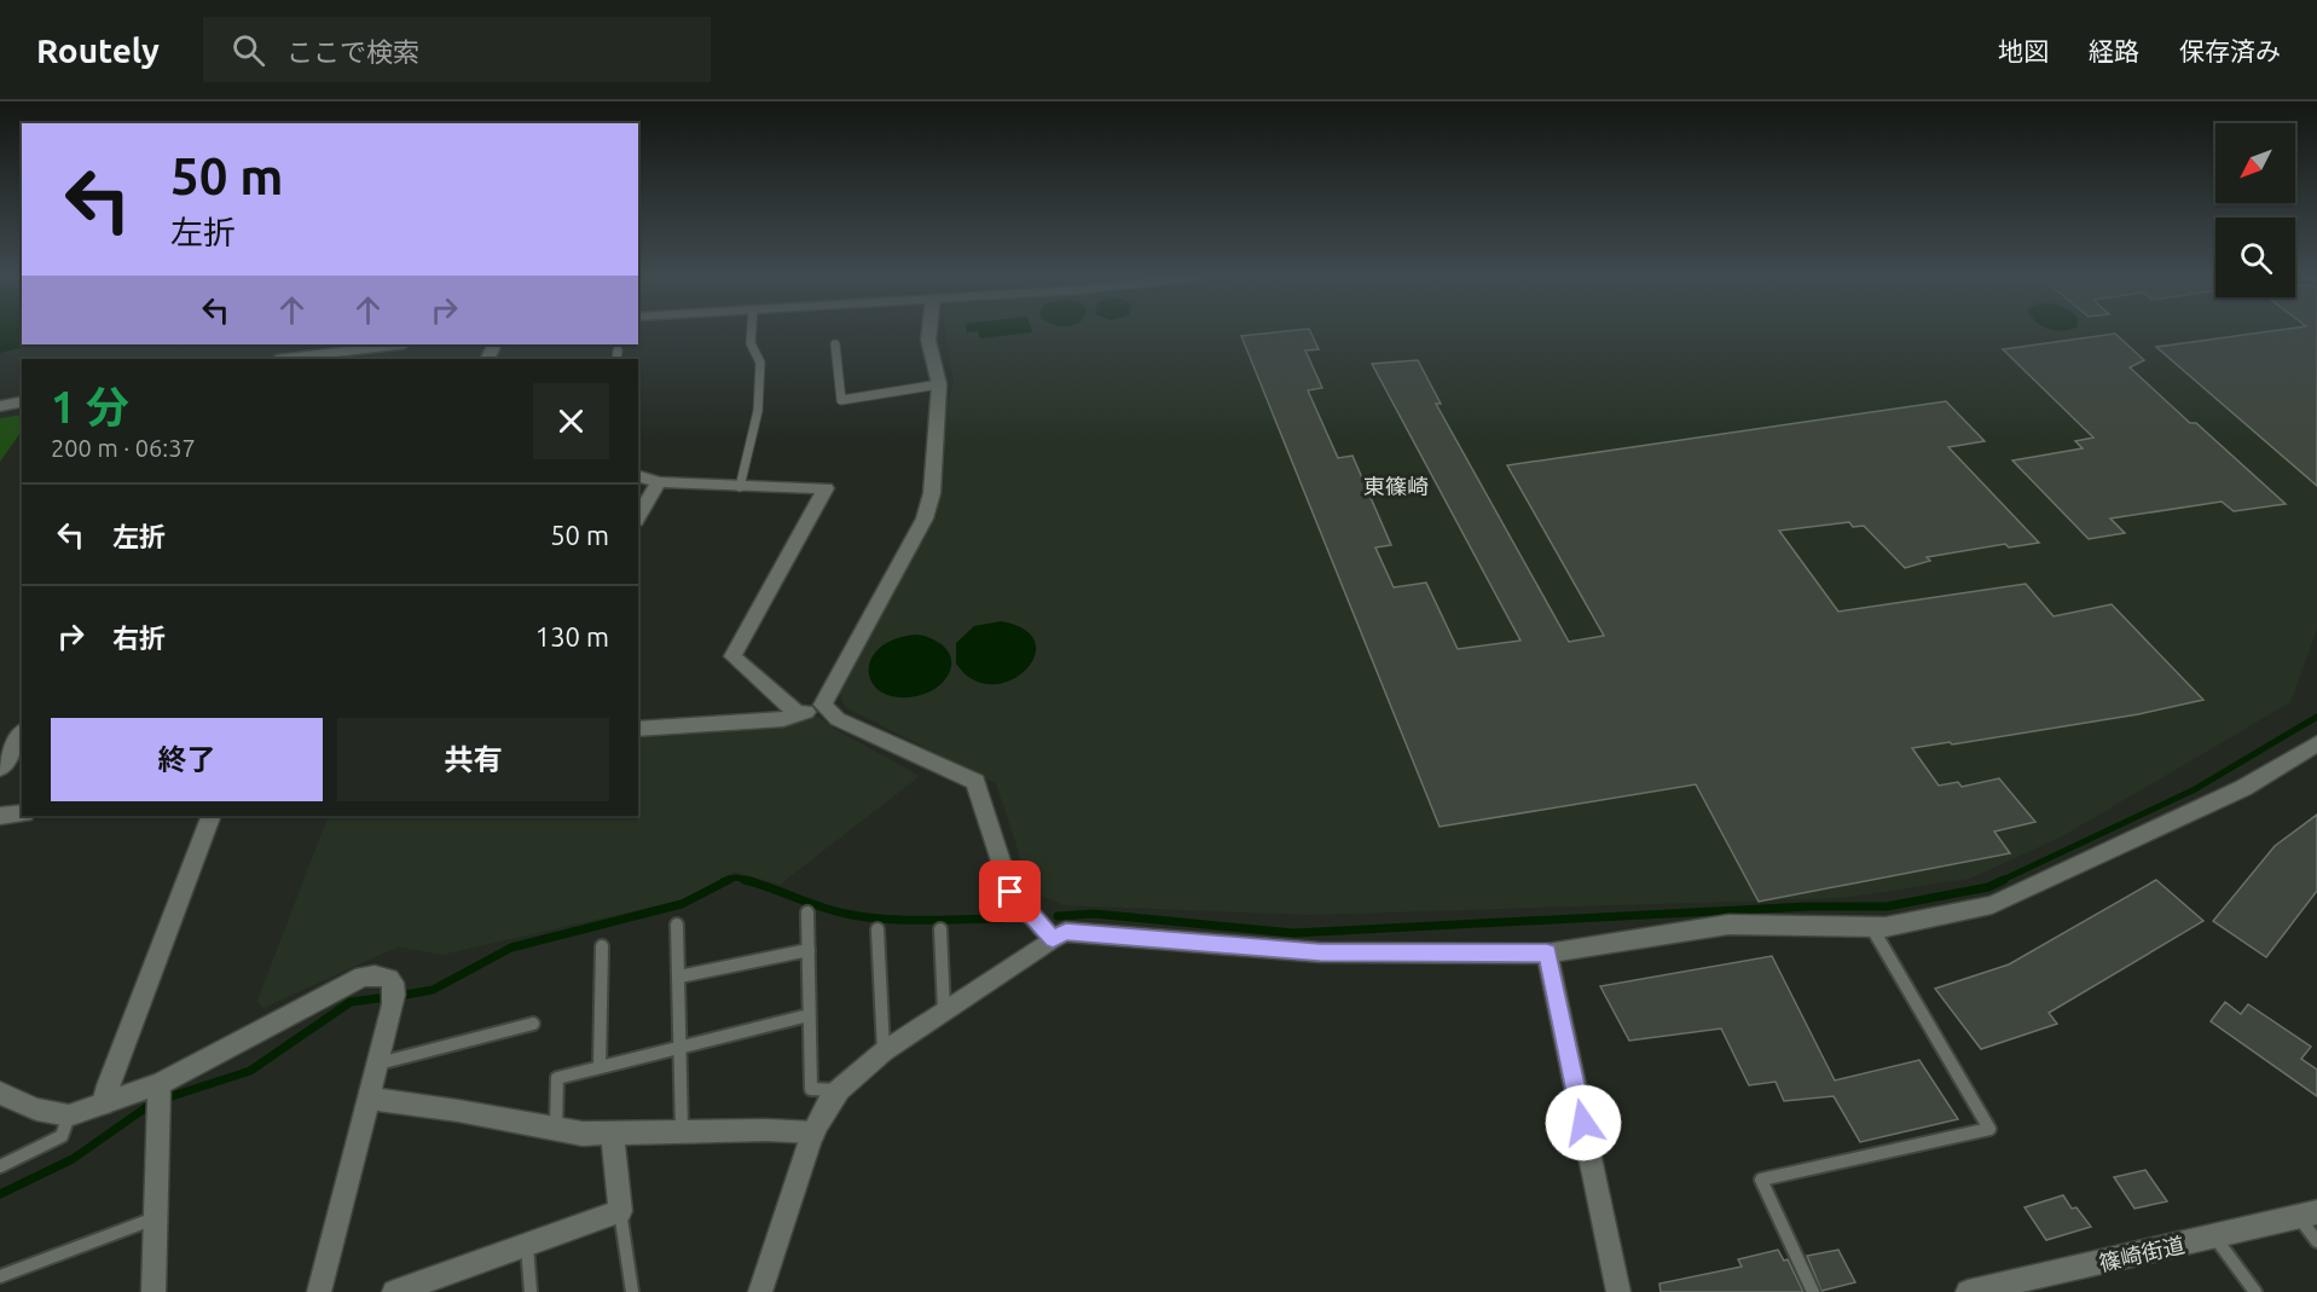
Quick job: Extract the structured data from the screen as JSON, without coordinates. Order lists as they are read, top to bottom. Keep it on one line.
{"streets":{"street":["篠崎街道"]},"districts":["東篠崎"],"north":"bottom left","page":{"header":"Routely","search":"ここで検索","nav":["地図","経路","保存済み"],"turn":["50 m","左折"],"heading":["1 分","200 m · 06:37"],"list":[{"name":"左折","value":"50 m"},{"name":"右折","value":"130 m"}],"buttons":["終了","共有"]}}
